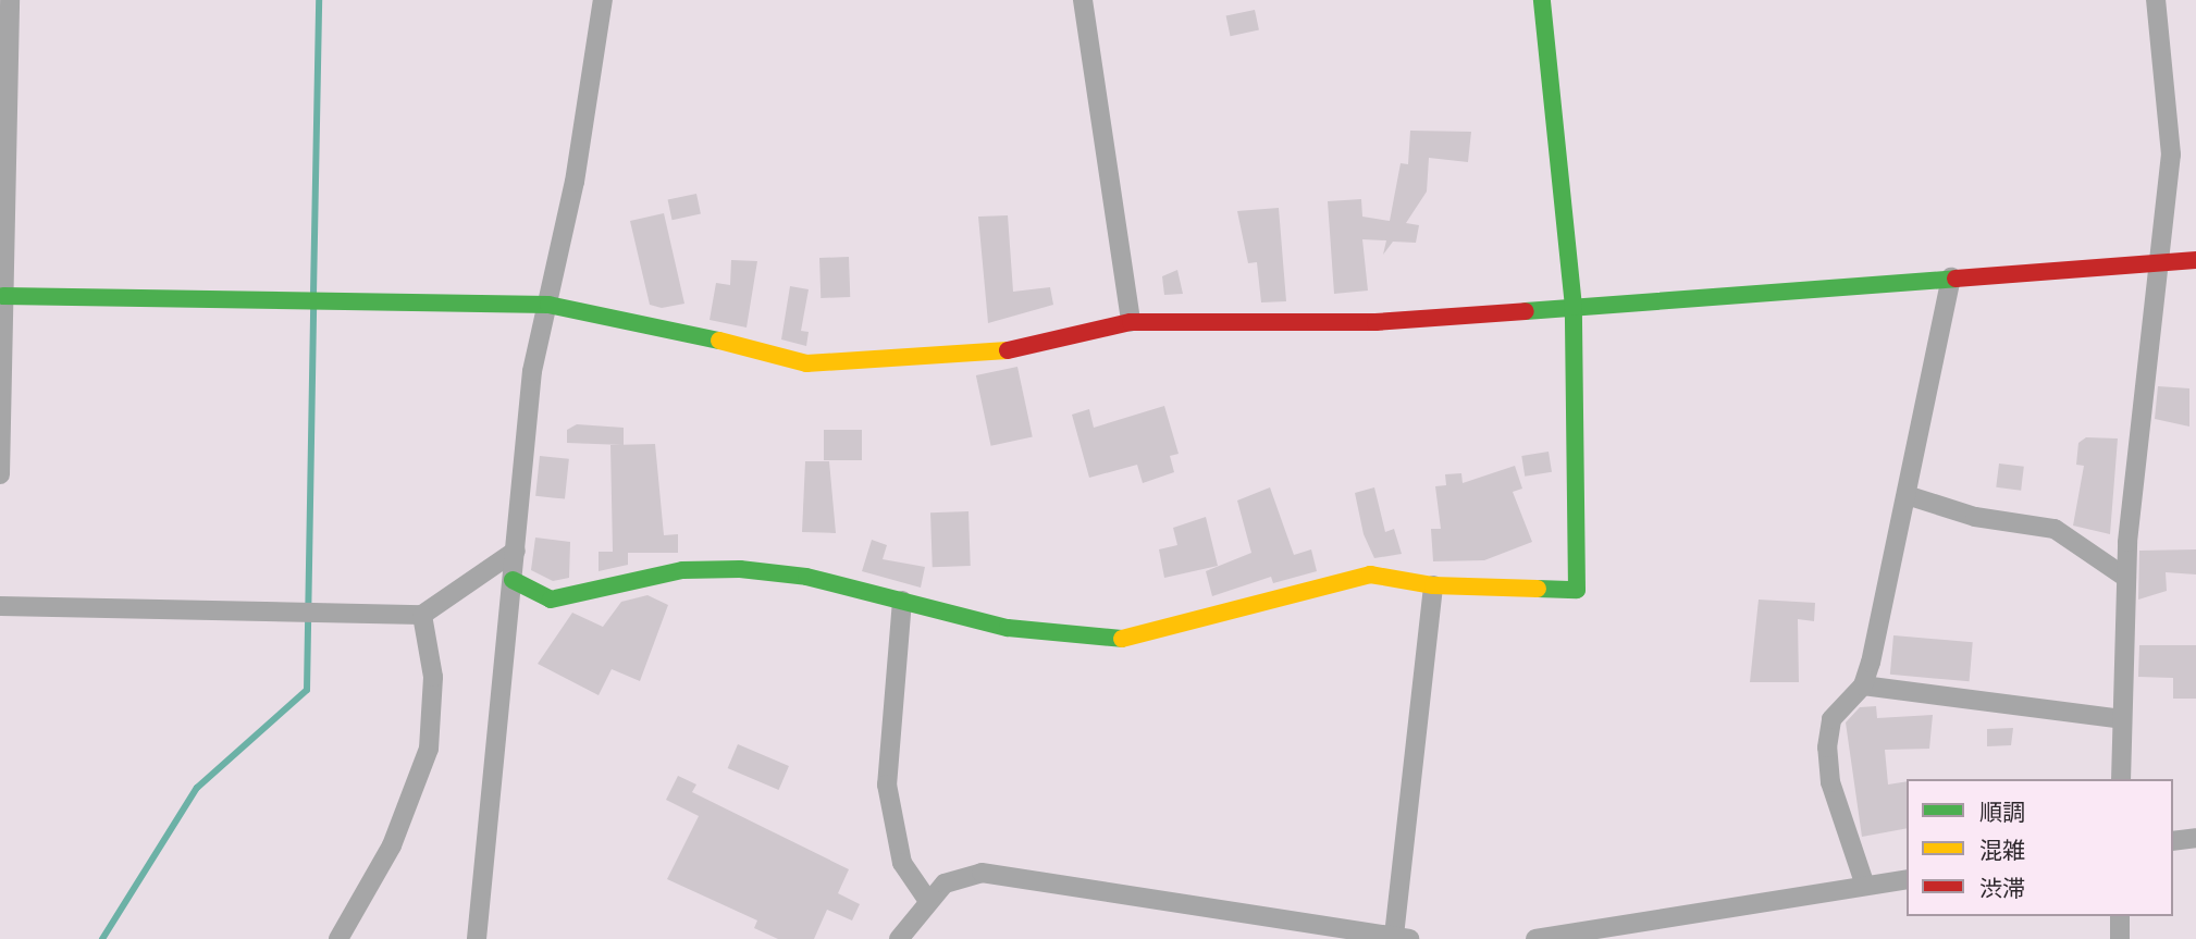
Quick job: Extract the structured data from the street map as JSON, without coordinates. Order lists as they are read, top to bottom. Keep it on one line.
{"legend":["順調","混雑","渋滞"]}
